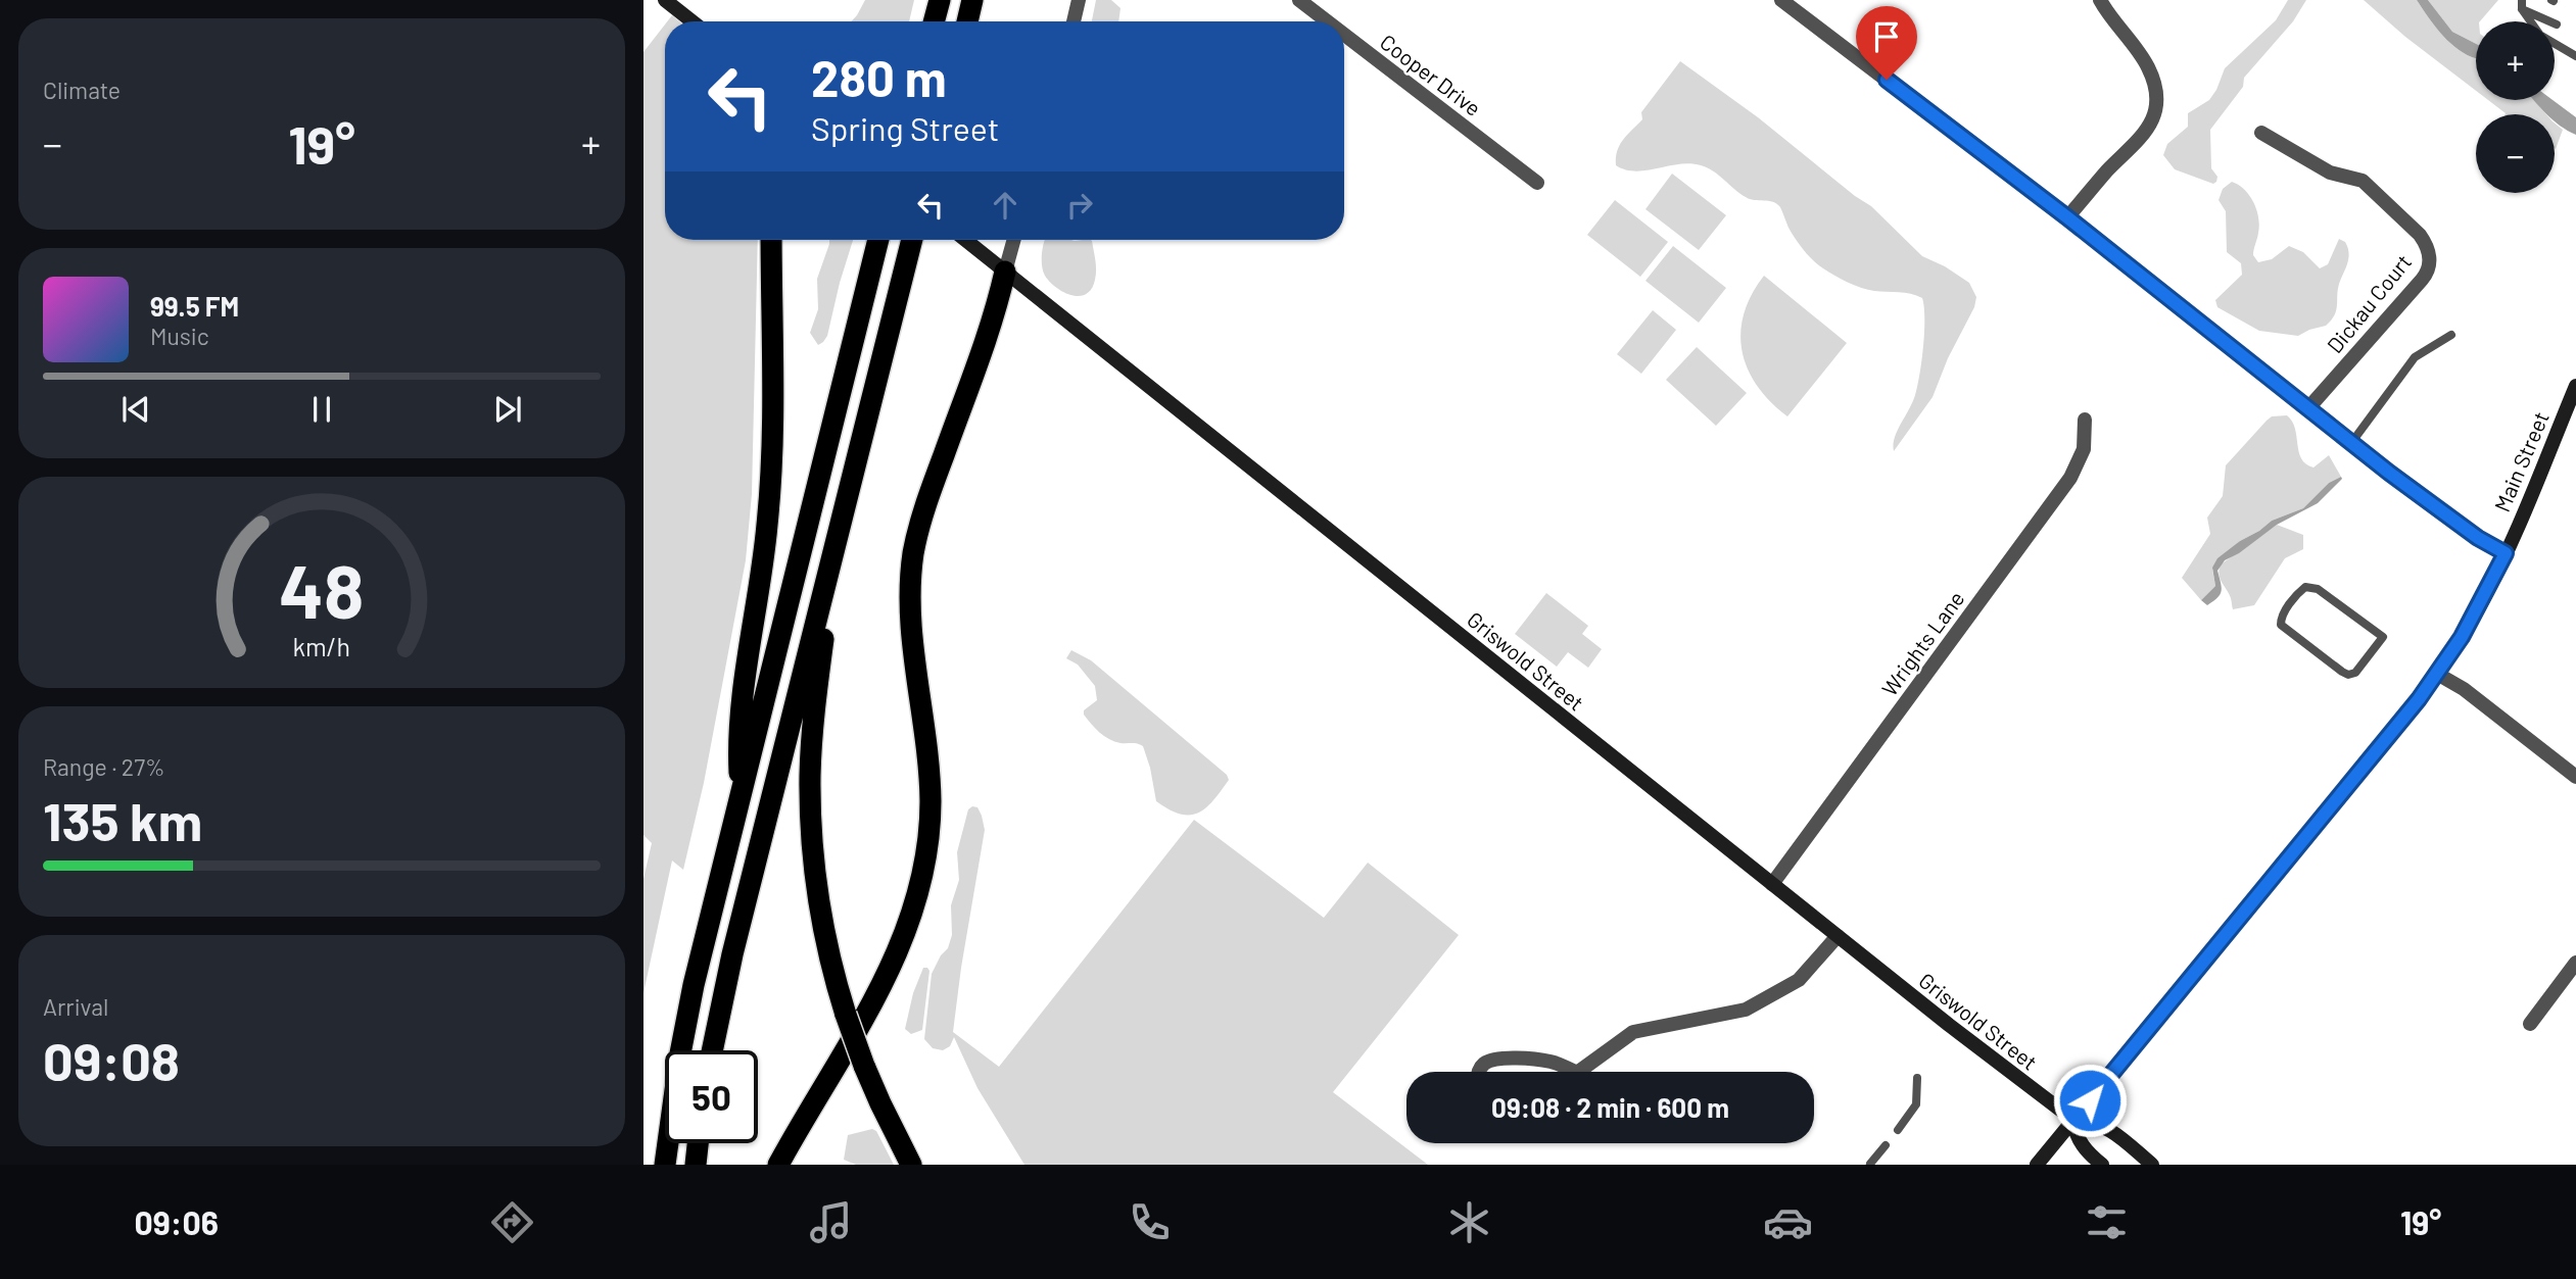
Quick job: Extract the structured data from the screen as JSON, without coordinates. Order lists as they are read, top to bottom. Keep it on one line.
{"streets":{"main road":["Main Street","Griswold Street"],"street":["Cooper Drive","Dickau Court","Wrights Lane"]},"crossings":[["Main Street","Griswold Street"],["Wrights Lane","Griswold Street"]],"page":{"tile":["Climate",["Range · 27%","135 km"],["Arrival","09:08"]],"map_buttons":["+","−"],"turn":["280 m","Spring Street"],"heat":["−","19°","+"],"song":["99.5 FM","Music"],"limit":"50","trip":"09:08 · 2 min · 600 m","tabs":["09:06","19°"],"gauge":["48","km/h"]}}
